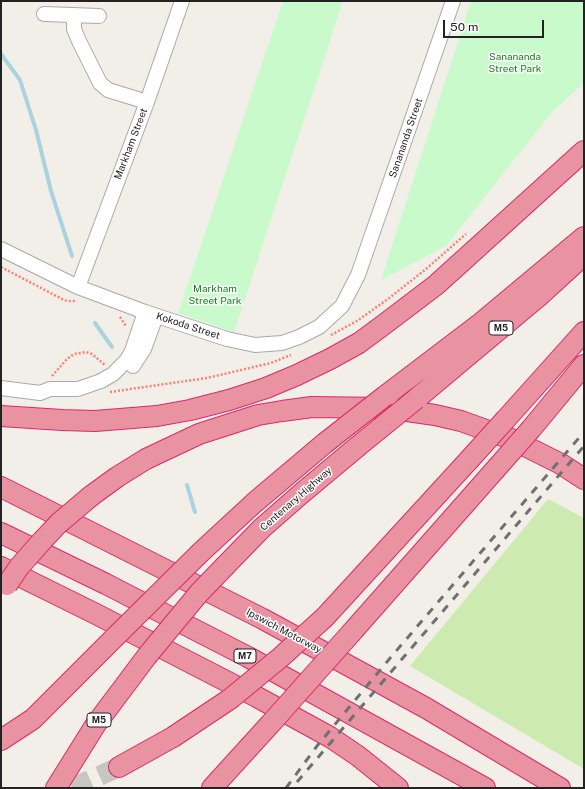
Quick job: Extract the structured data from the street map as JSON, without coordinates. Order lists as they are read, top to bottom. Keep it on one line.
{"streets":{"highway":["M5","Centenary Highway","Ipswich Motorway","M7"],"street":["Sanananda Street","Markham Street","Kokoda Street"]},"crossings":[["Sanananda Street","Kokoda Street"],["Markham Street","Kokoda Street"]],"parks":["Sanananda Street Park","Markham Street Park"],"scale_bar":"50 m"}
